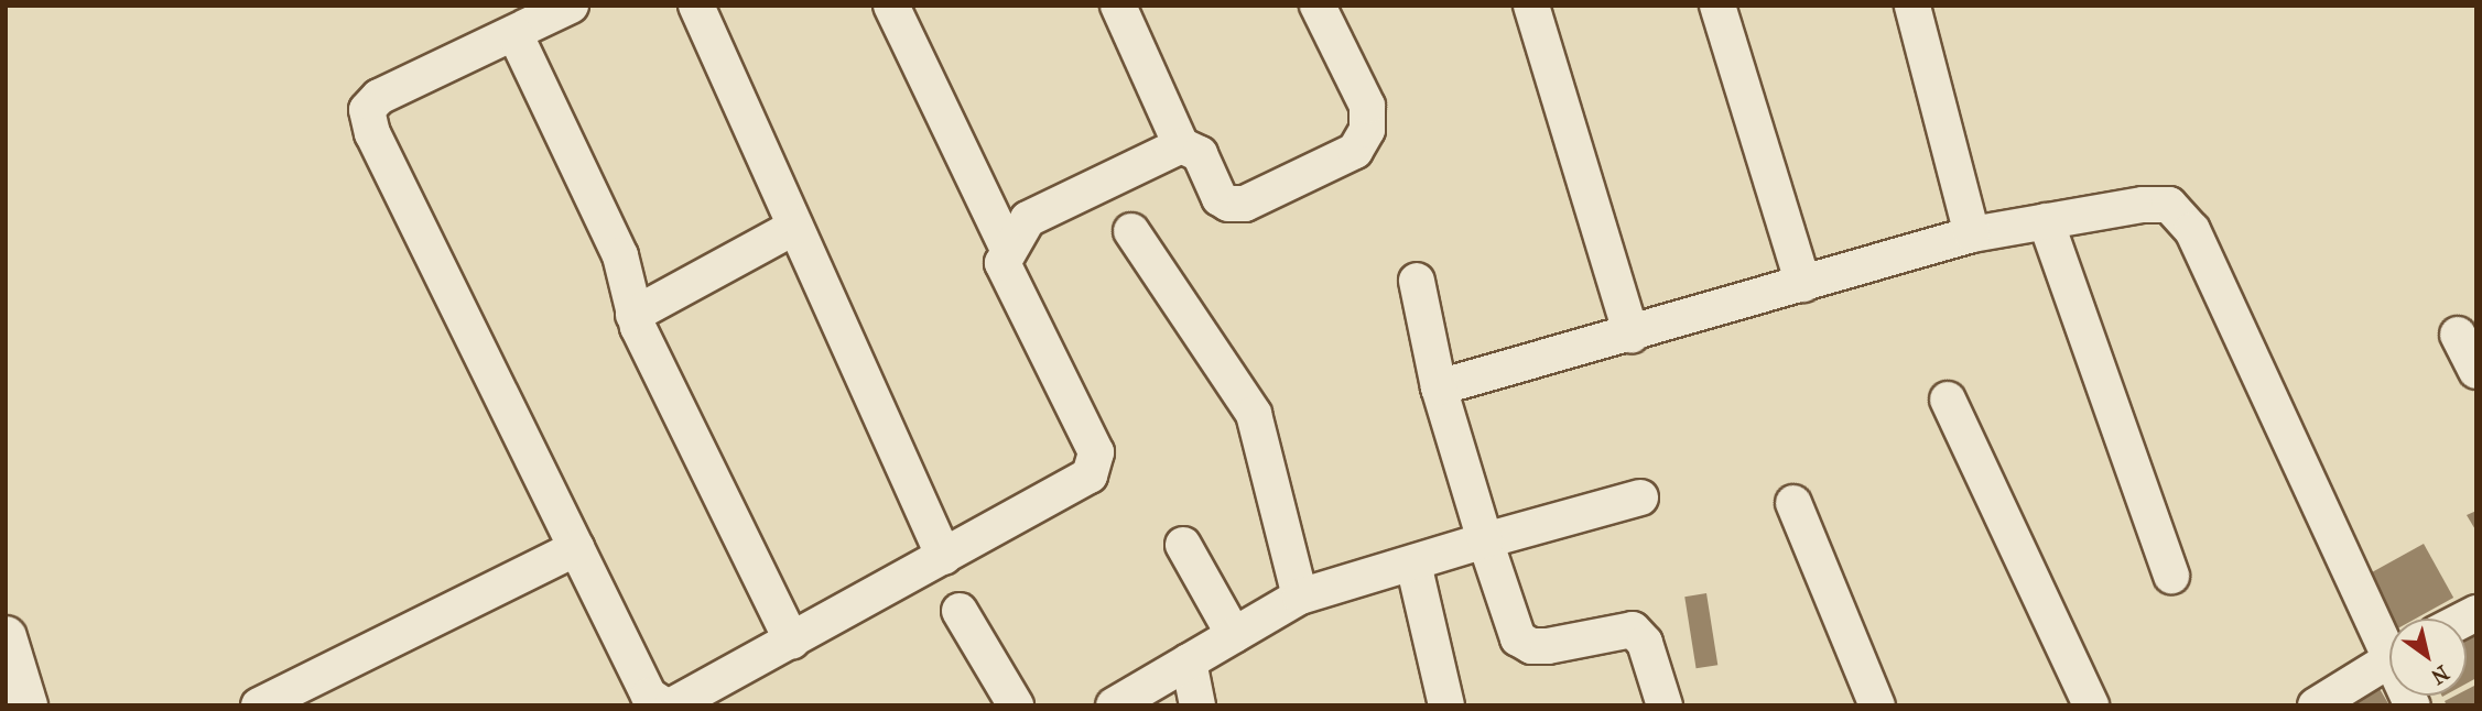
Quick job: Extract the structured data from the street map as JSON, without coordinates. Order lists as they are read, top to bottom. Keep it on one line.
{"north":"bottom right"}
